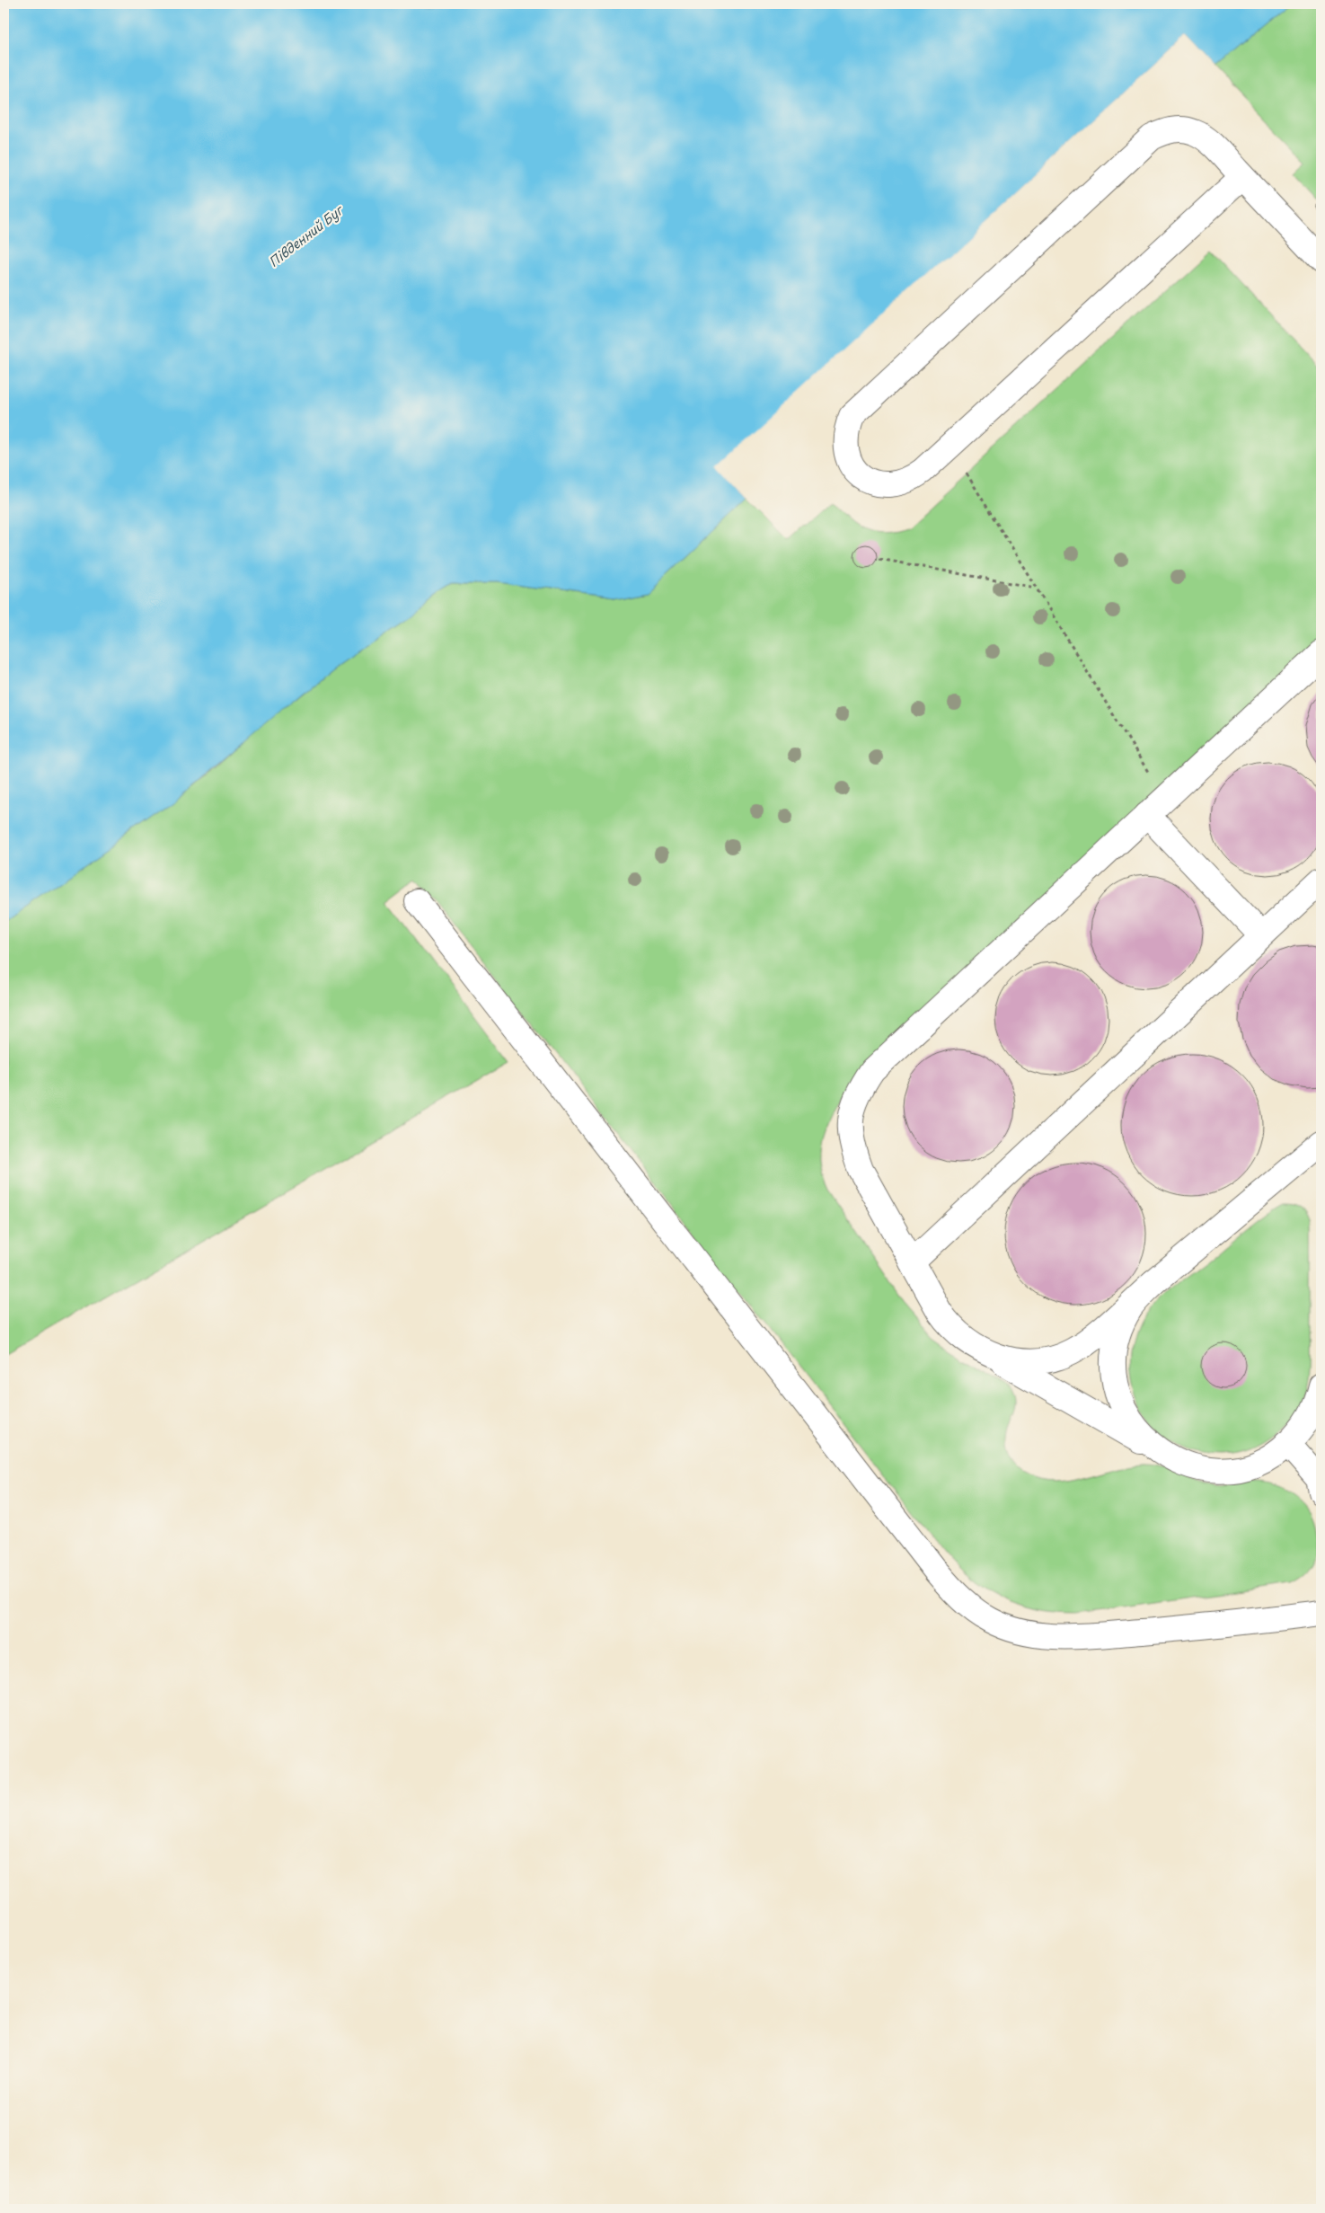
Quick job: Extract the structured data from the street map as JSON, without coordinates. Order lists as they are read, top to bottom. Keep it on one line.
{"water":["Південний Буг"]}
